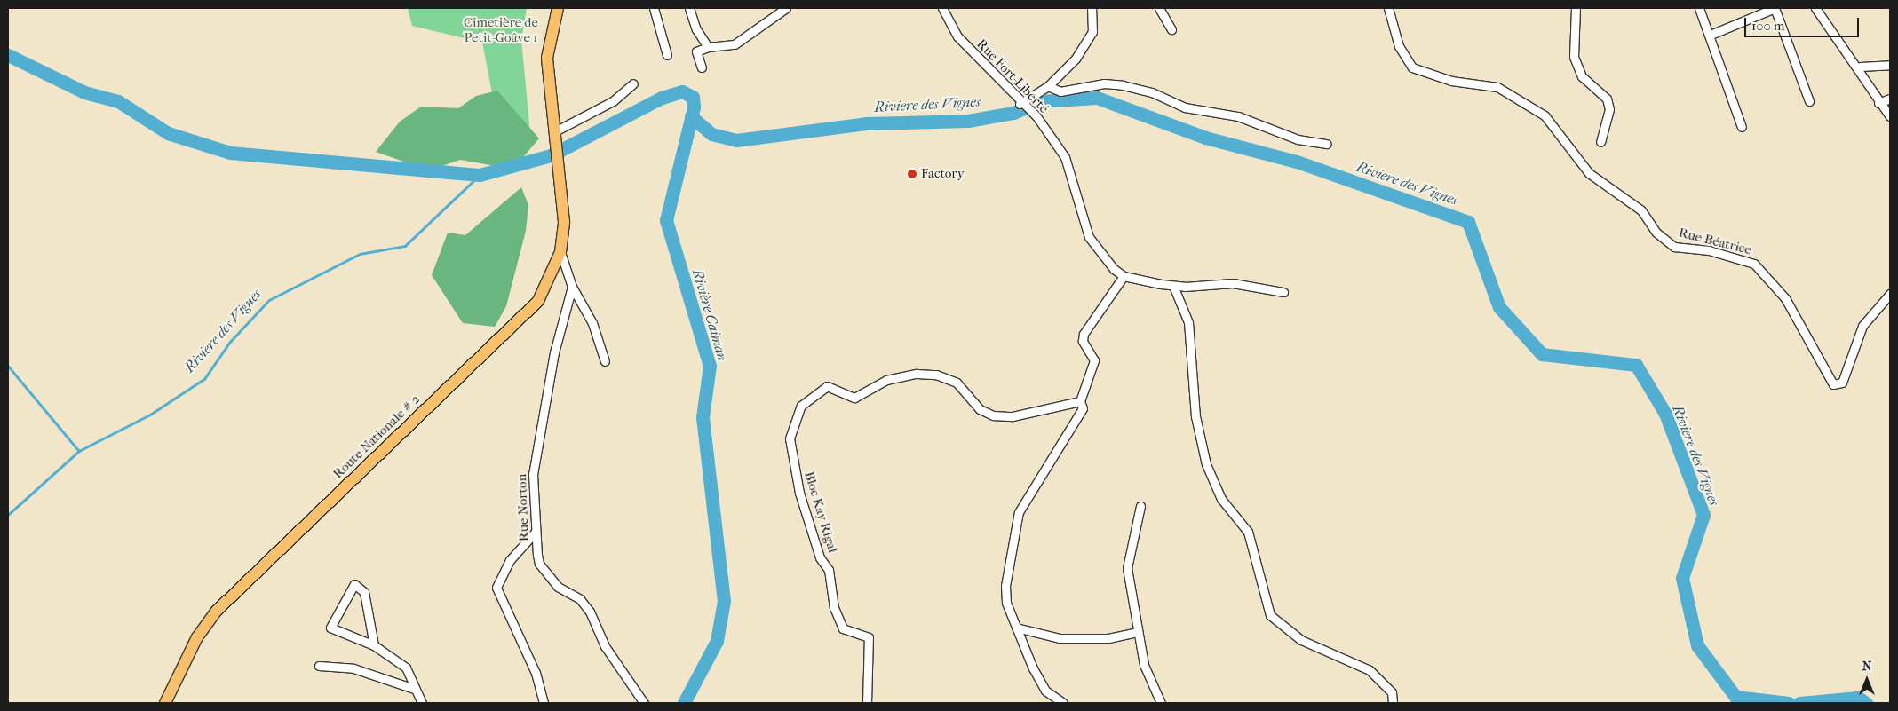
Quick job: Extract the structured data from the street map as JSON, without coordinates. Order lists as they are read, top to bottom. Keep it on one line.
{"streets":{"main road":["Route Nationale # 2"],"street":["Rue Fort-Liberté","Rue Béatrice","Rue Norton","Bloc Kay Rigal"]},"water":["Riviere des Vignes","Rivière Caiman"],"parks":["Cimetière de Petit-Goâve 1"],"places":["Factory"],"scale_bar":"100 m","north":"top"}
